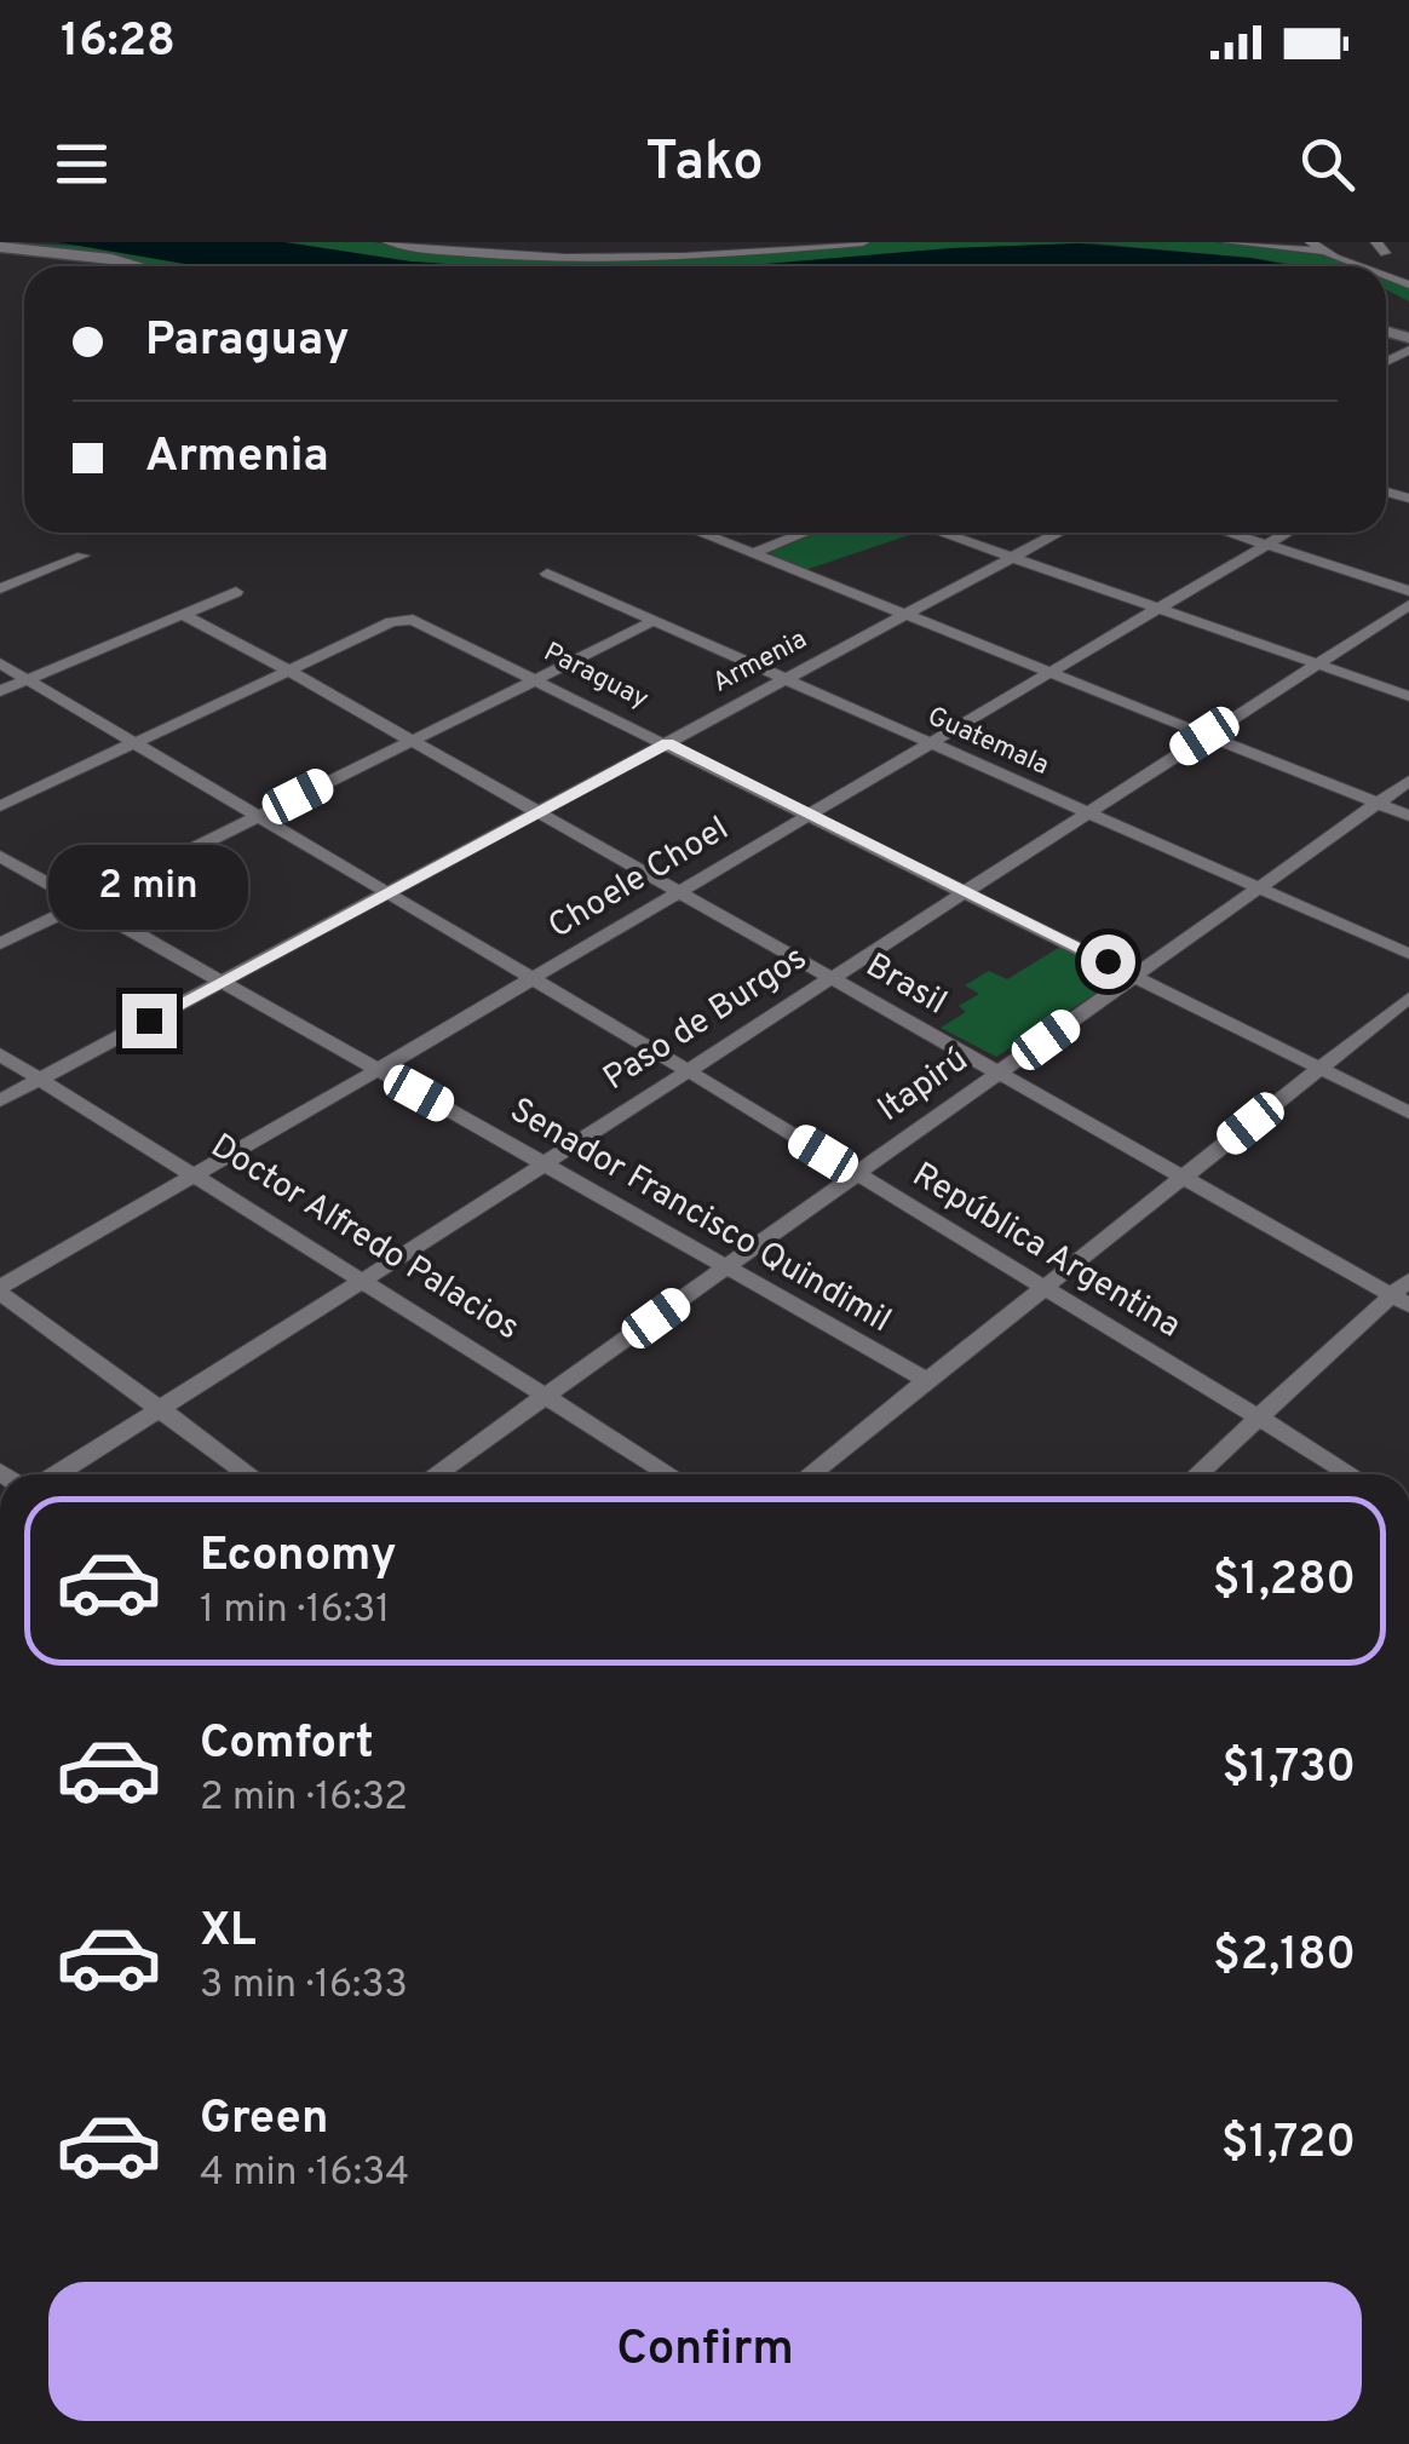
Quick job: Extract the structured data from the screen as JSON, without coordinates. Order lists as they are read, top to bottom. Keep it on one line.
{"streets":{"street":["Armenia","Paraguay","Guatemala","Choele Choel","Brasil","Paso de Burgos","Itapirú","Senador Francisco Quindimil","Doctor Alfredo Palacios","República Argentina"]},"crossings":[["Armenia","Paraguay"],["Armenia","Guatemala"],["Armenia","Brasil"],["Armenia","Senador Francisco Quindimil"],["Armenia","Doctor Alfredo Palacios"],["Armenia","República Argentina"],["Paraguay","Choele Choel"],["Paraguay","Brasil"],["Paraguay","Paso de Burgos"],["Paraguay","Itapirú"],["Guatemala","Choele Choel"],["Guatemala","Paso de Burgos"],["Guatemala","Itapirú"],["Choele Choel","Brasil"],["Choele Choel","Senador Francisco Quindimil"],["Choele Choel","Doctor Alfredo Palacios"],["Choele Choel","República Argentina"],["Brasil","Paso de Burgos"],["Brasil","Itapirú"],["Paso de Burgos","Senador Francisco Quindimil"],["Paso de Burgos","Doctor Alfredo Palacios"],["Paso de Burgos","República Argentina"],["Itapirú","Senador Francisco Quindimil"],["Itapirú","Doctor Alfredo Palacios"],["Itapirú","República Argentina"]],"page":{"status":"16:28","header":"Tako","banner":["Paraguay","Armenia"],"bubble":"2 min","list":[{"name":"Economy","note":"1 min · 16:31","value":"$1,280"},{"name":"Comfort","note":"2 min · 16:32","value":"$1,730"},{"name":"XL","note":"3 min · 16:33","value":"$2,180"},{"name":"Green","note":"4 min · 16:34","value":"$1,720"}],"buttons":"Confirm"}}
